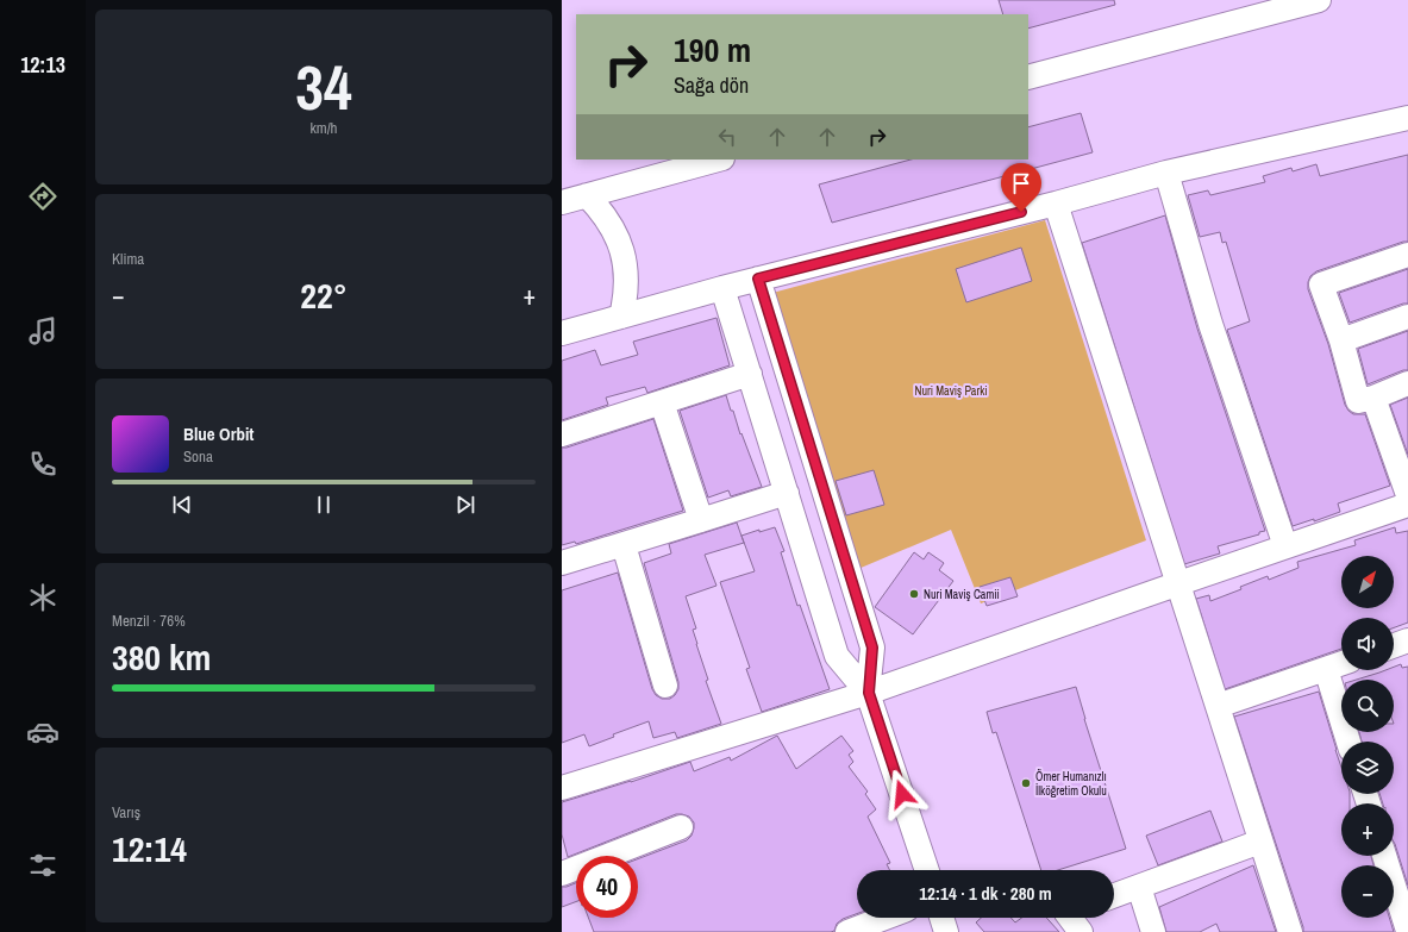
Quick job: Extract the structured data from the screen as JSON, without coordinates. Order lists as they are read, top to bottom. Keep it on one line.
{"parks":["Nuri Maviş Parki"],"places":["Nuri Maviş Camii","Ömer Humanızlı İlköğretim Okulu"],"north":"top right","page":{"tabs":"12:13","tile":[["34","km/h"],"Klima",["Menzil · 76%","380 km"],["Varış","12:14"]],"turn":["190 m","Sağa dön"],"heat":["−","22°","+"],"song":["Blue Orbit","Sona"],"map_buttons":["+","−"],"limit":"40","trip":"12:14 · 1 dk · 280 m"}}
